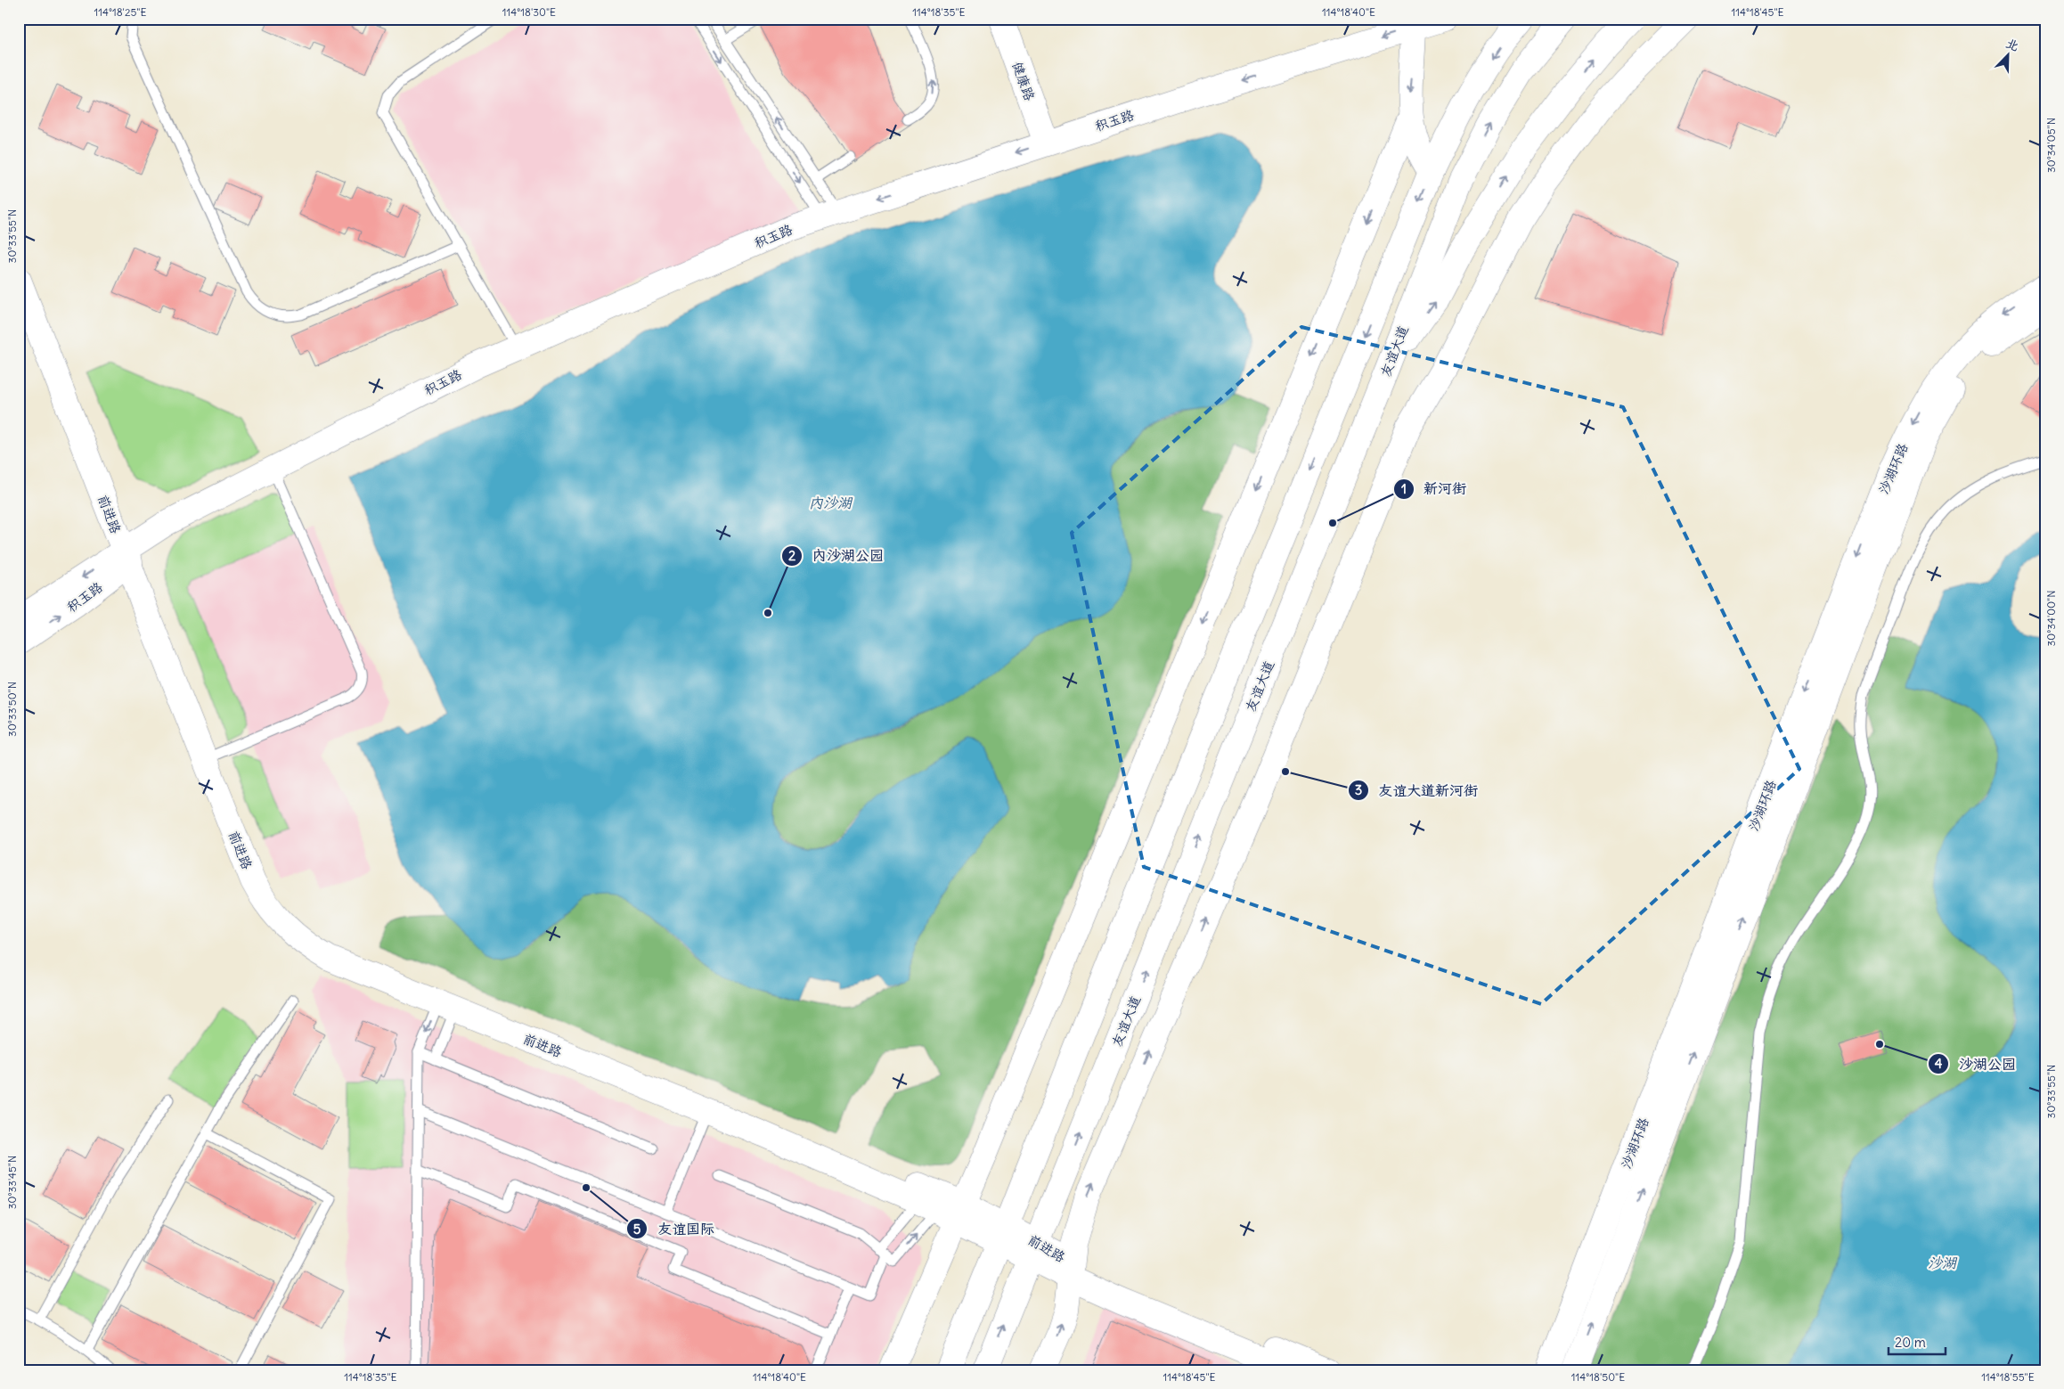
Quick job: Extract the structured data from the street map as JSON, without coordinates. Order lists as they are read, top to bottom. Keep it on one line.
{"streets":{"main road":["健康路","积玉路","友谊大道","沙湖环路","前进路"]},"crossings":[["健康路","积玉路"],["积玉路","前进路"],["友谊大道","前进路"]],"water":["内沙湖","沙湖"],"places":["新河街","内沙湖公园","友谊大道新河街","沙湖公园","友谊国际"],"scale_bar":"20 m","north":"top right","coordinates":["114°18'25\"E","114°18'30\"E","114°18'35\"E","114°18'40\"E","114°18'45\"E","30°34'05\"N","30°33'55\"N","30°34'00\"N","30°33'50\"N","30°33'45\"N","114°18'50\"E","114°18'55\"E"]}
